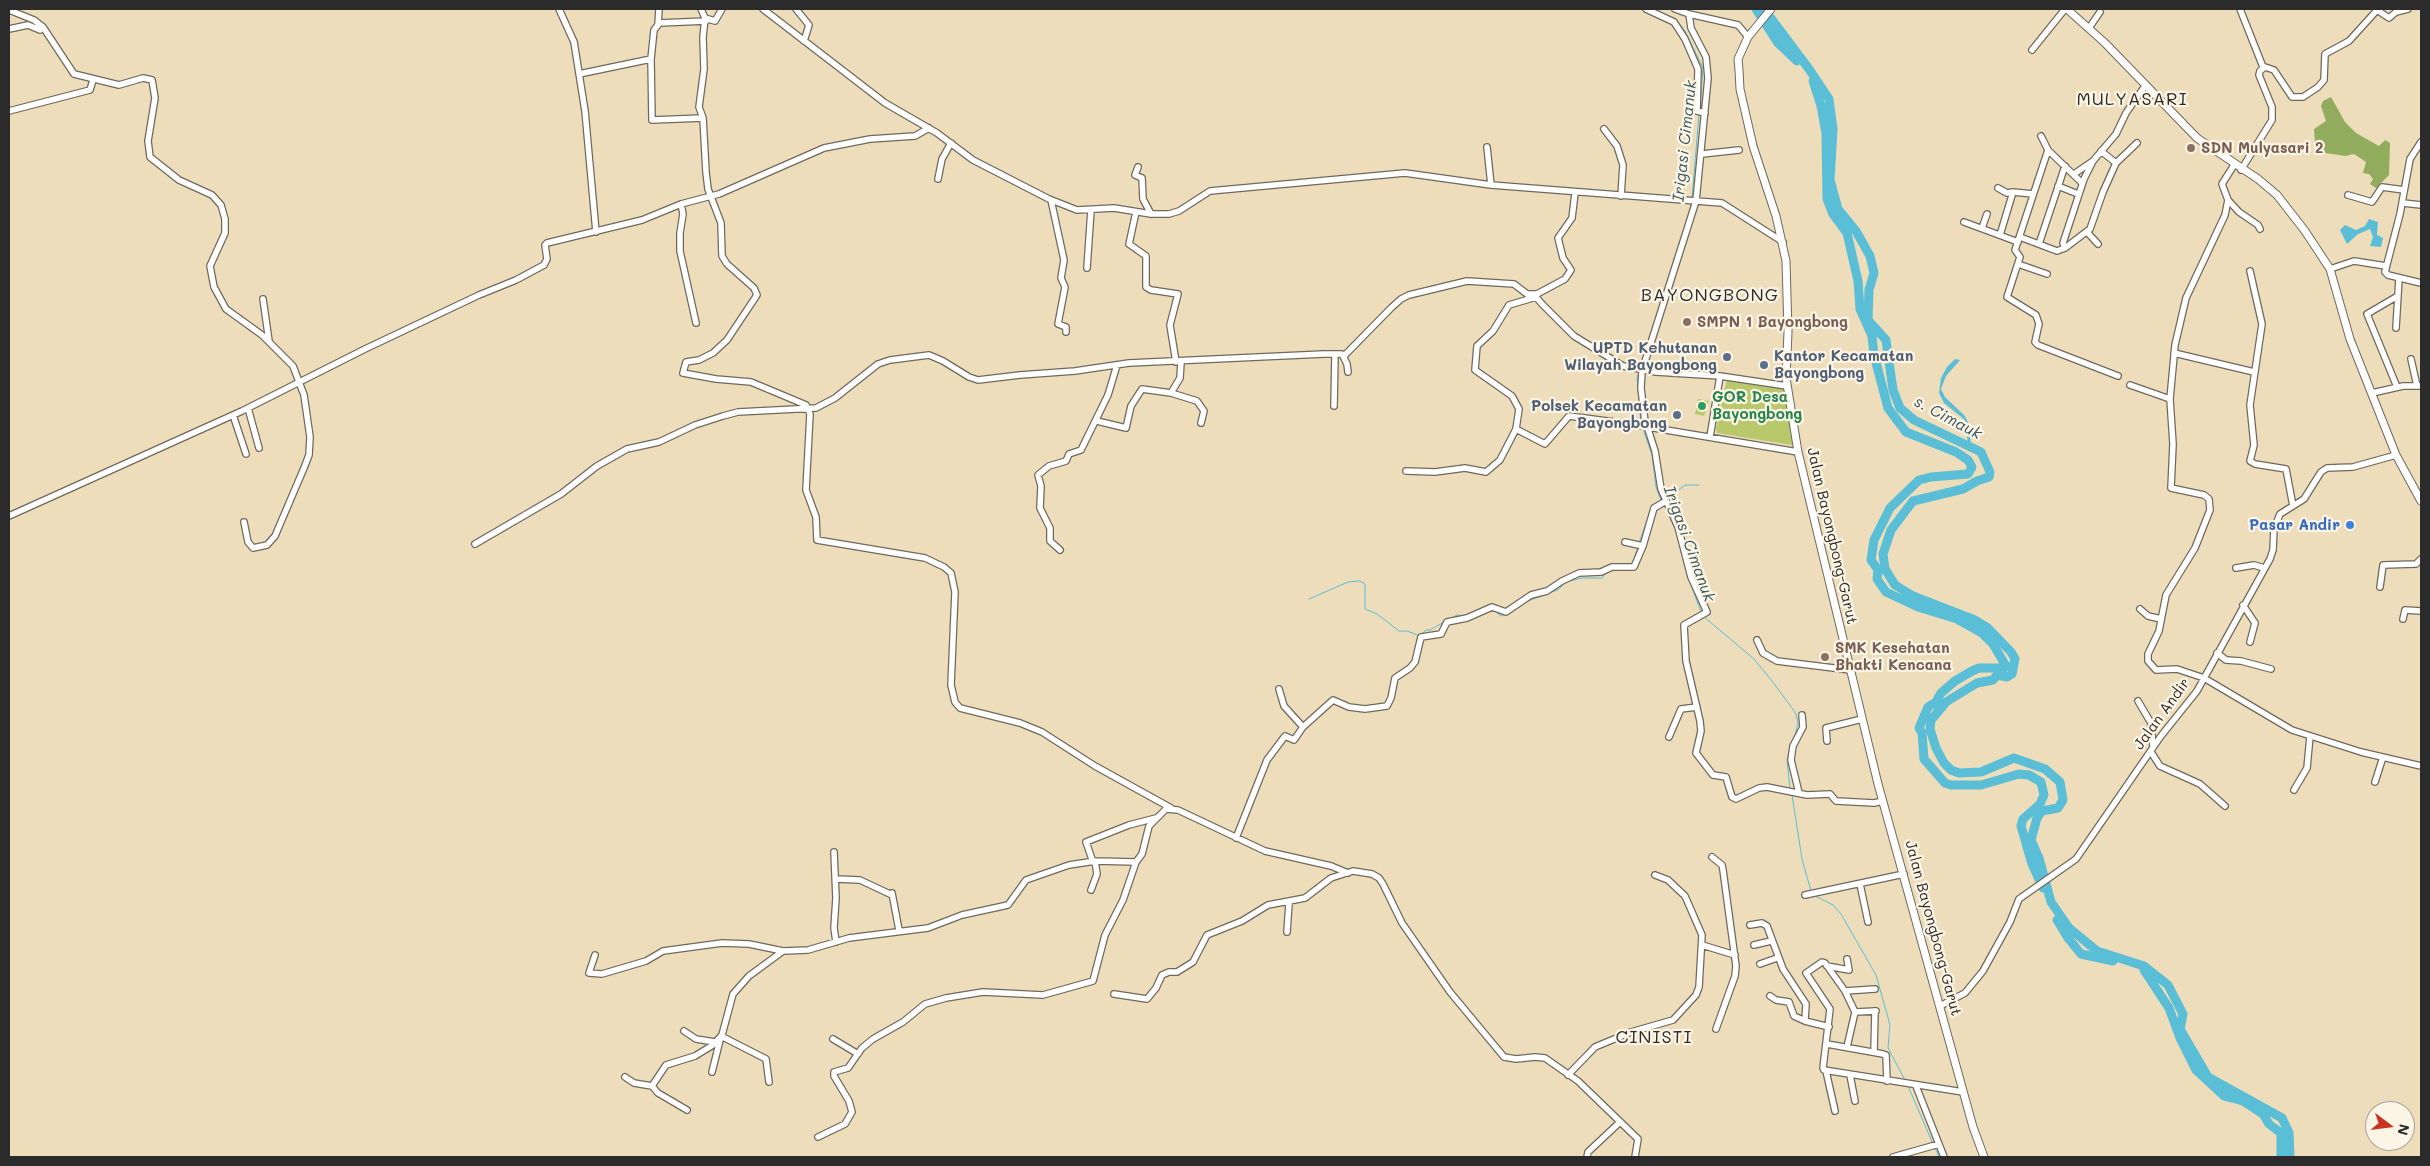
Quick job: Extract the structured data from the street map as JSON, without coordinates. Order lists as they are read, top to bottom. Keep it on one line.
{"streets":{"main road":["Jalan Bayongbong-Garut"],"street":["Jalan Andir"]},"crossings":[["Jalan Bayongbong-Garut","Jalan Andir"]],"districts":["MULYASARI","BAYONGBONG","CINISTI"],"water":["Irigasi Cimanuk","s. Cimauk"],"places":["SDN Mulyasari 2","SMPN 1 Bayongbong","UPTD Kehutanan Wilayah Bayongbong","Kantor Kecamatan Bayongbong","GOR Desa Bayongbong","Polsek Kecamatan Bayongbong","Pasar Andir","SMK Kesehatan Bhakti Kencana"],"north":"right"}
